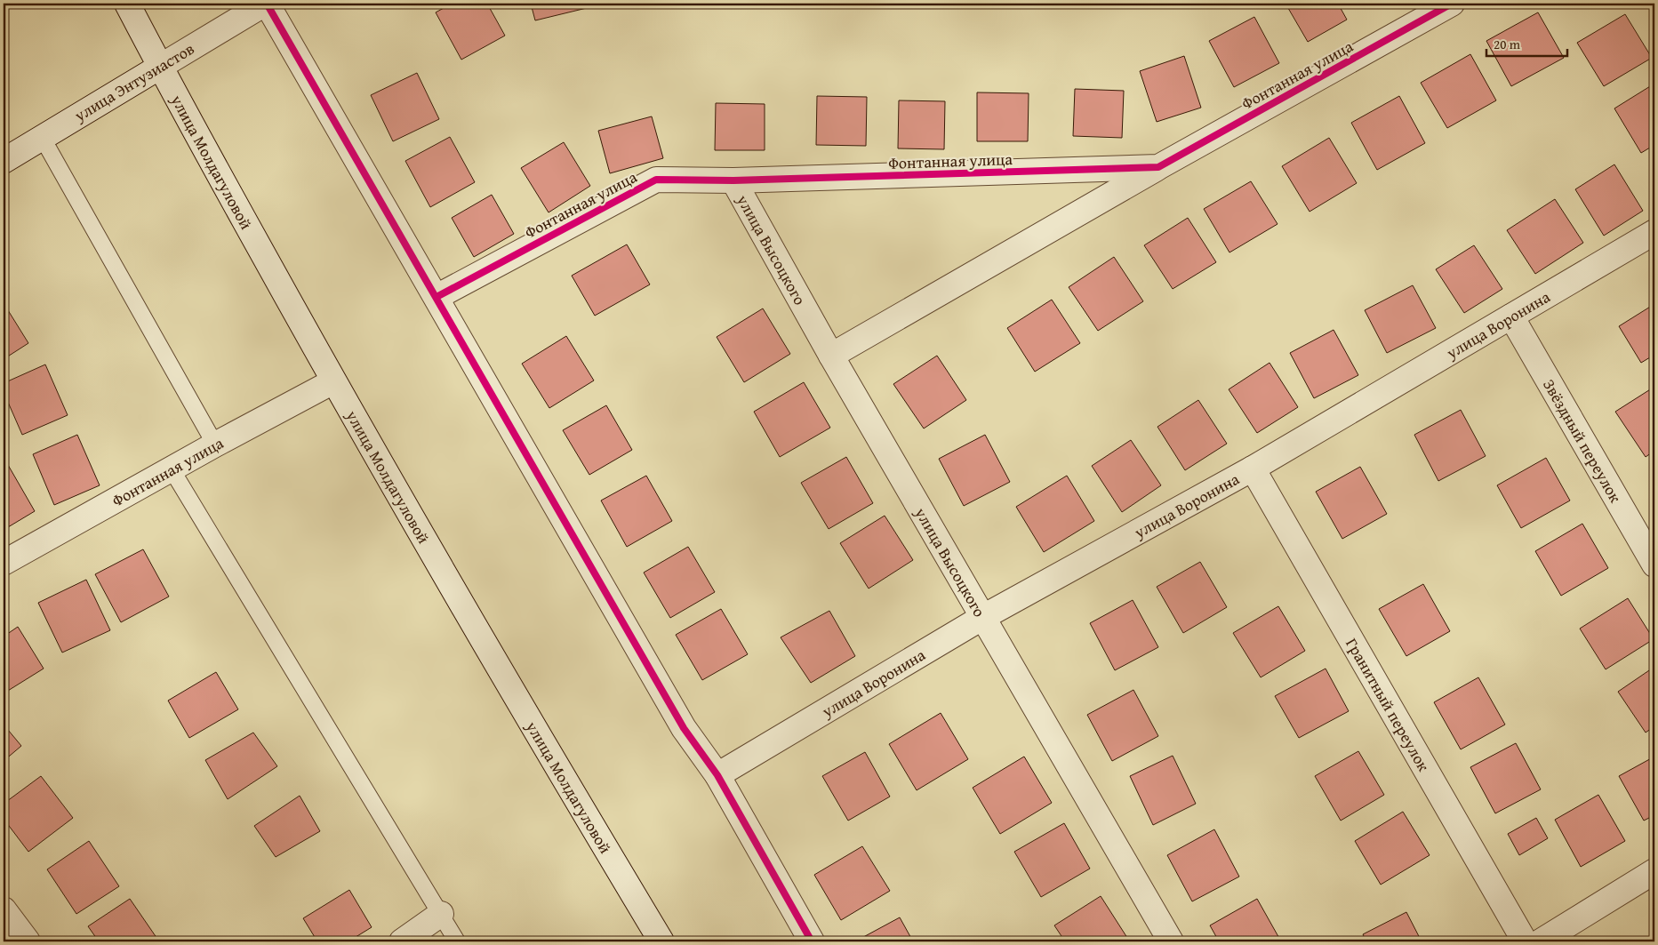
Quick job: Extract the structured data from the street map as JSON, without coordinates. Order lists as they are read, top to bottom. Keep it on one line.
{"streets":{"street":["Фонтанная улица","улица Энтузиастов","улица Молдагуловой","улица Высоцкого","улица Воронина","Звёздный переулок","Гранитный переулок"]},"crossings":[["Фонтанная улица","улица Молдагуловой"],["Фонтанная улица","улица Высоцкого"],["улица Энтузиастов","улица Молдагуловой"],["улица Высоцкого","улица Воронина"],["улица Воронина","Звёздный переулок"],["улица Воронина","Гранитный переулок"]],"scale_bar":"20 m"}
